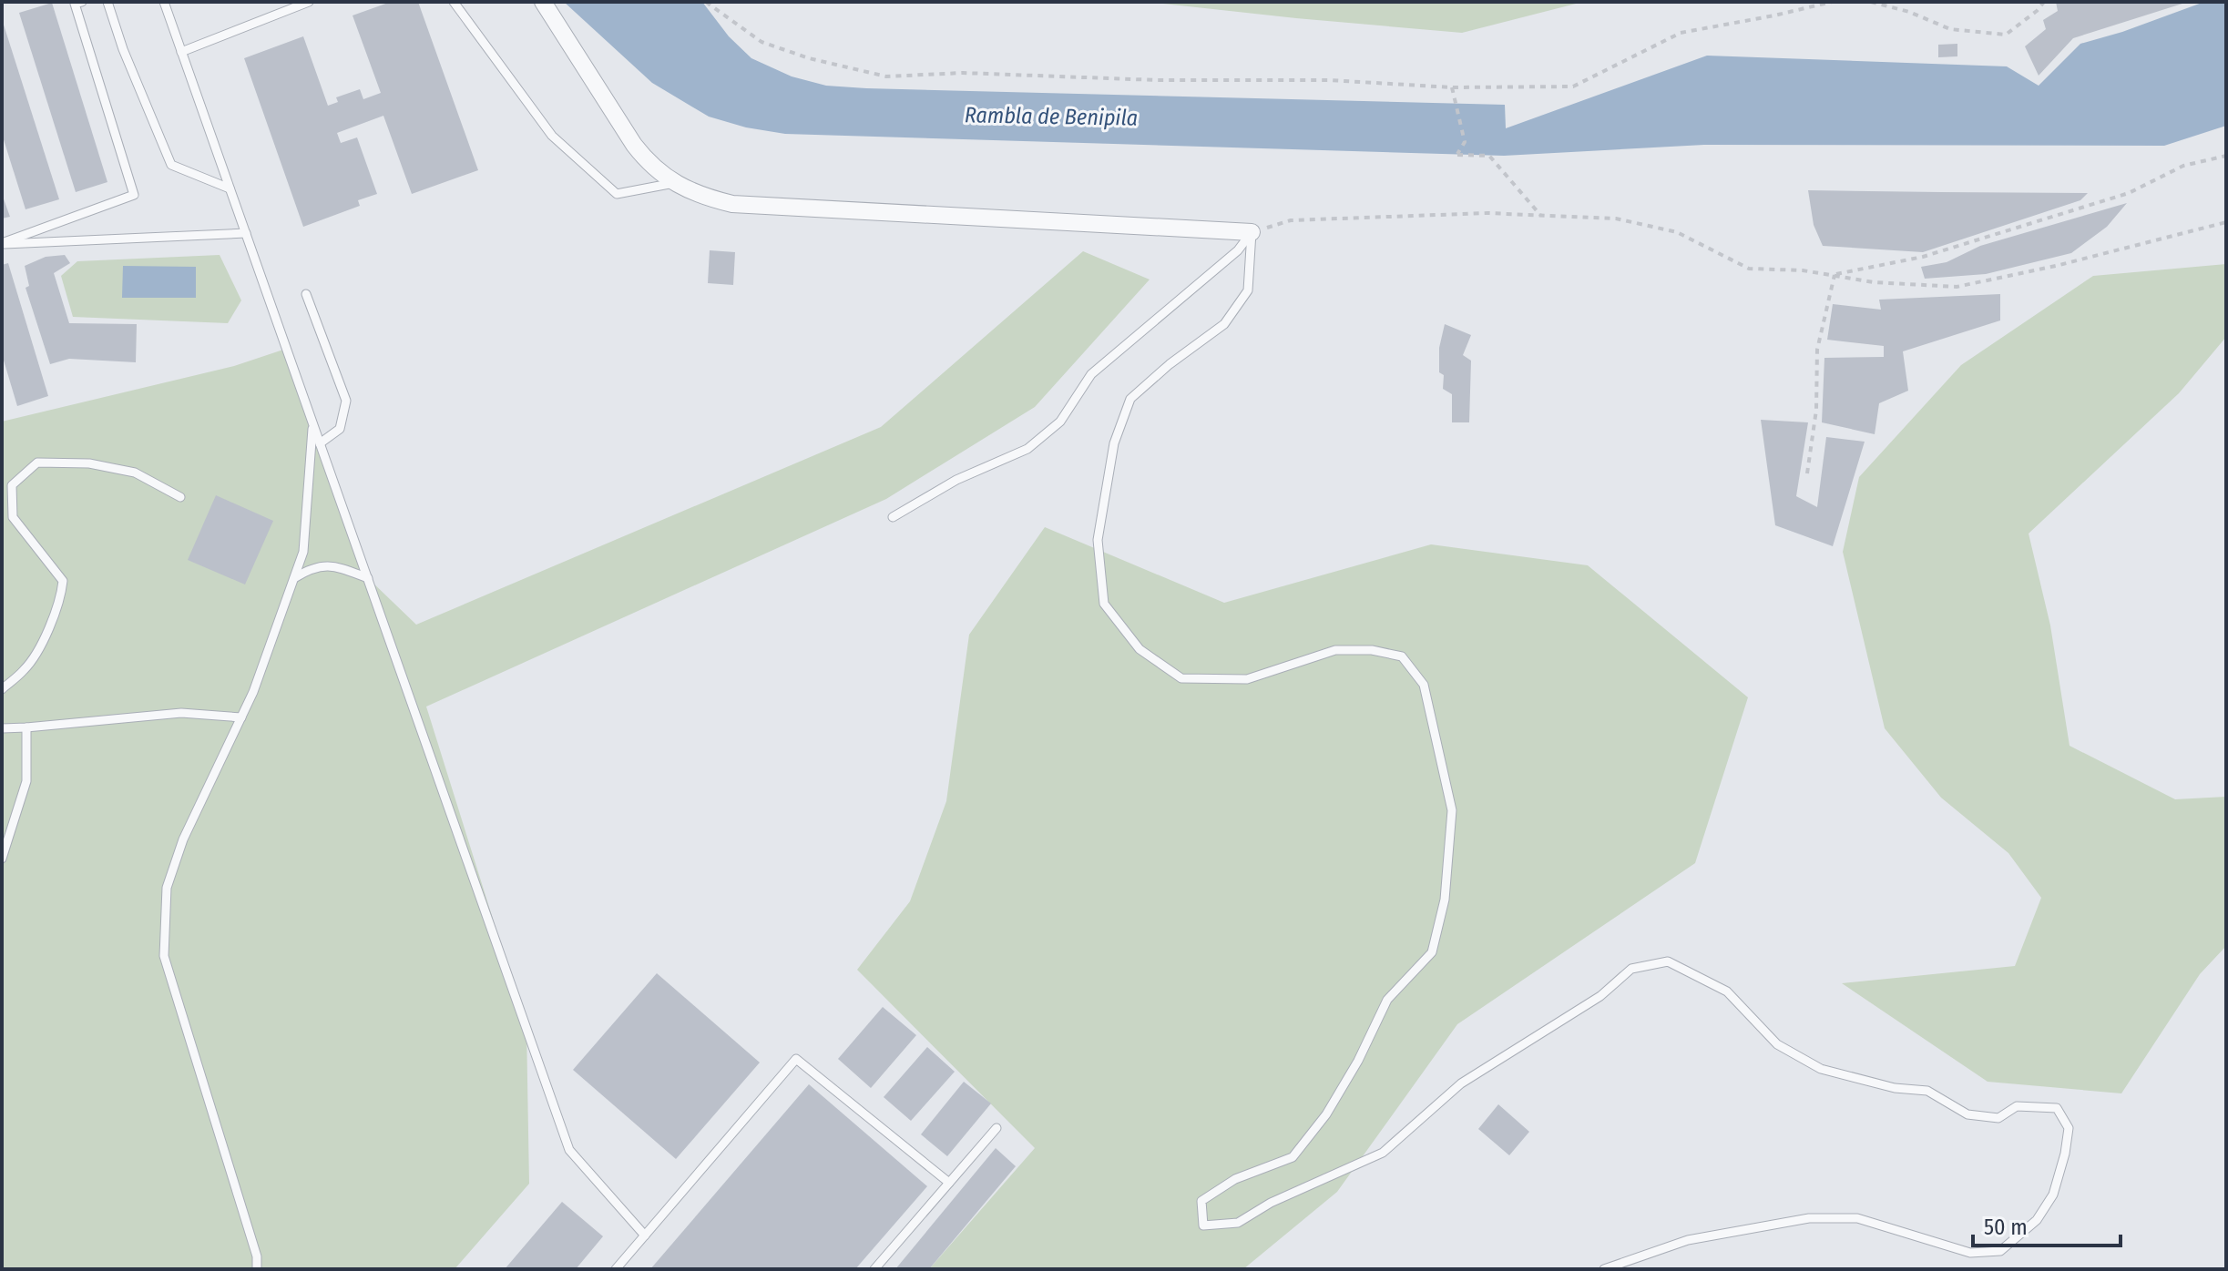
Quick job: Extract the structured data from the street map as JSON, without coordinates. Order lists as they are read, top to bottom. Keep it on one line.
{"water":["Rambla de Benipila"],"scale_bar":"50 m"}
